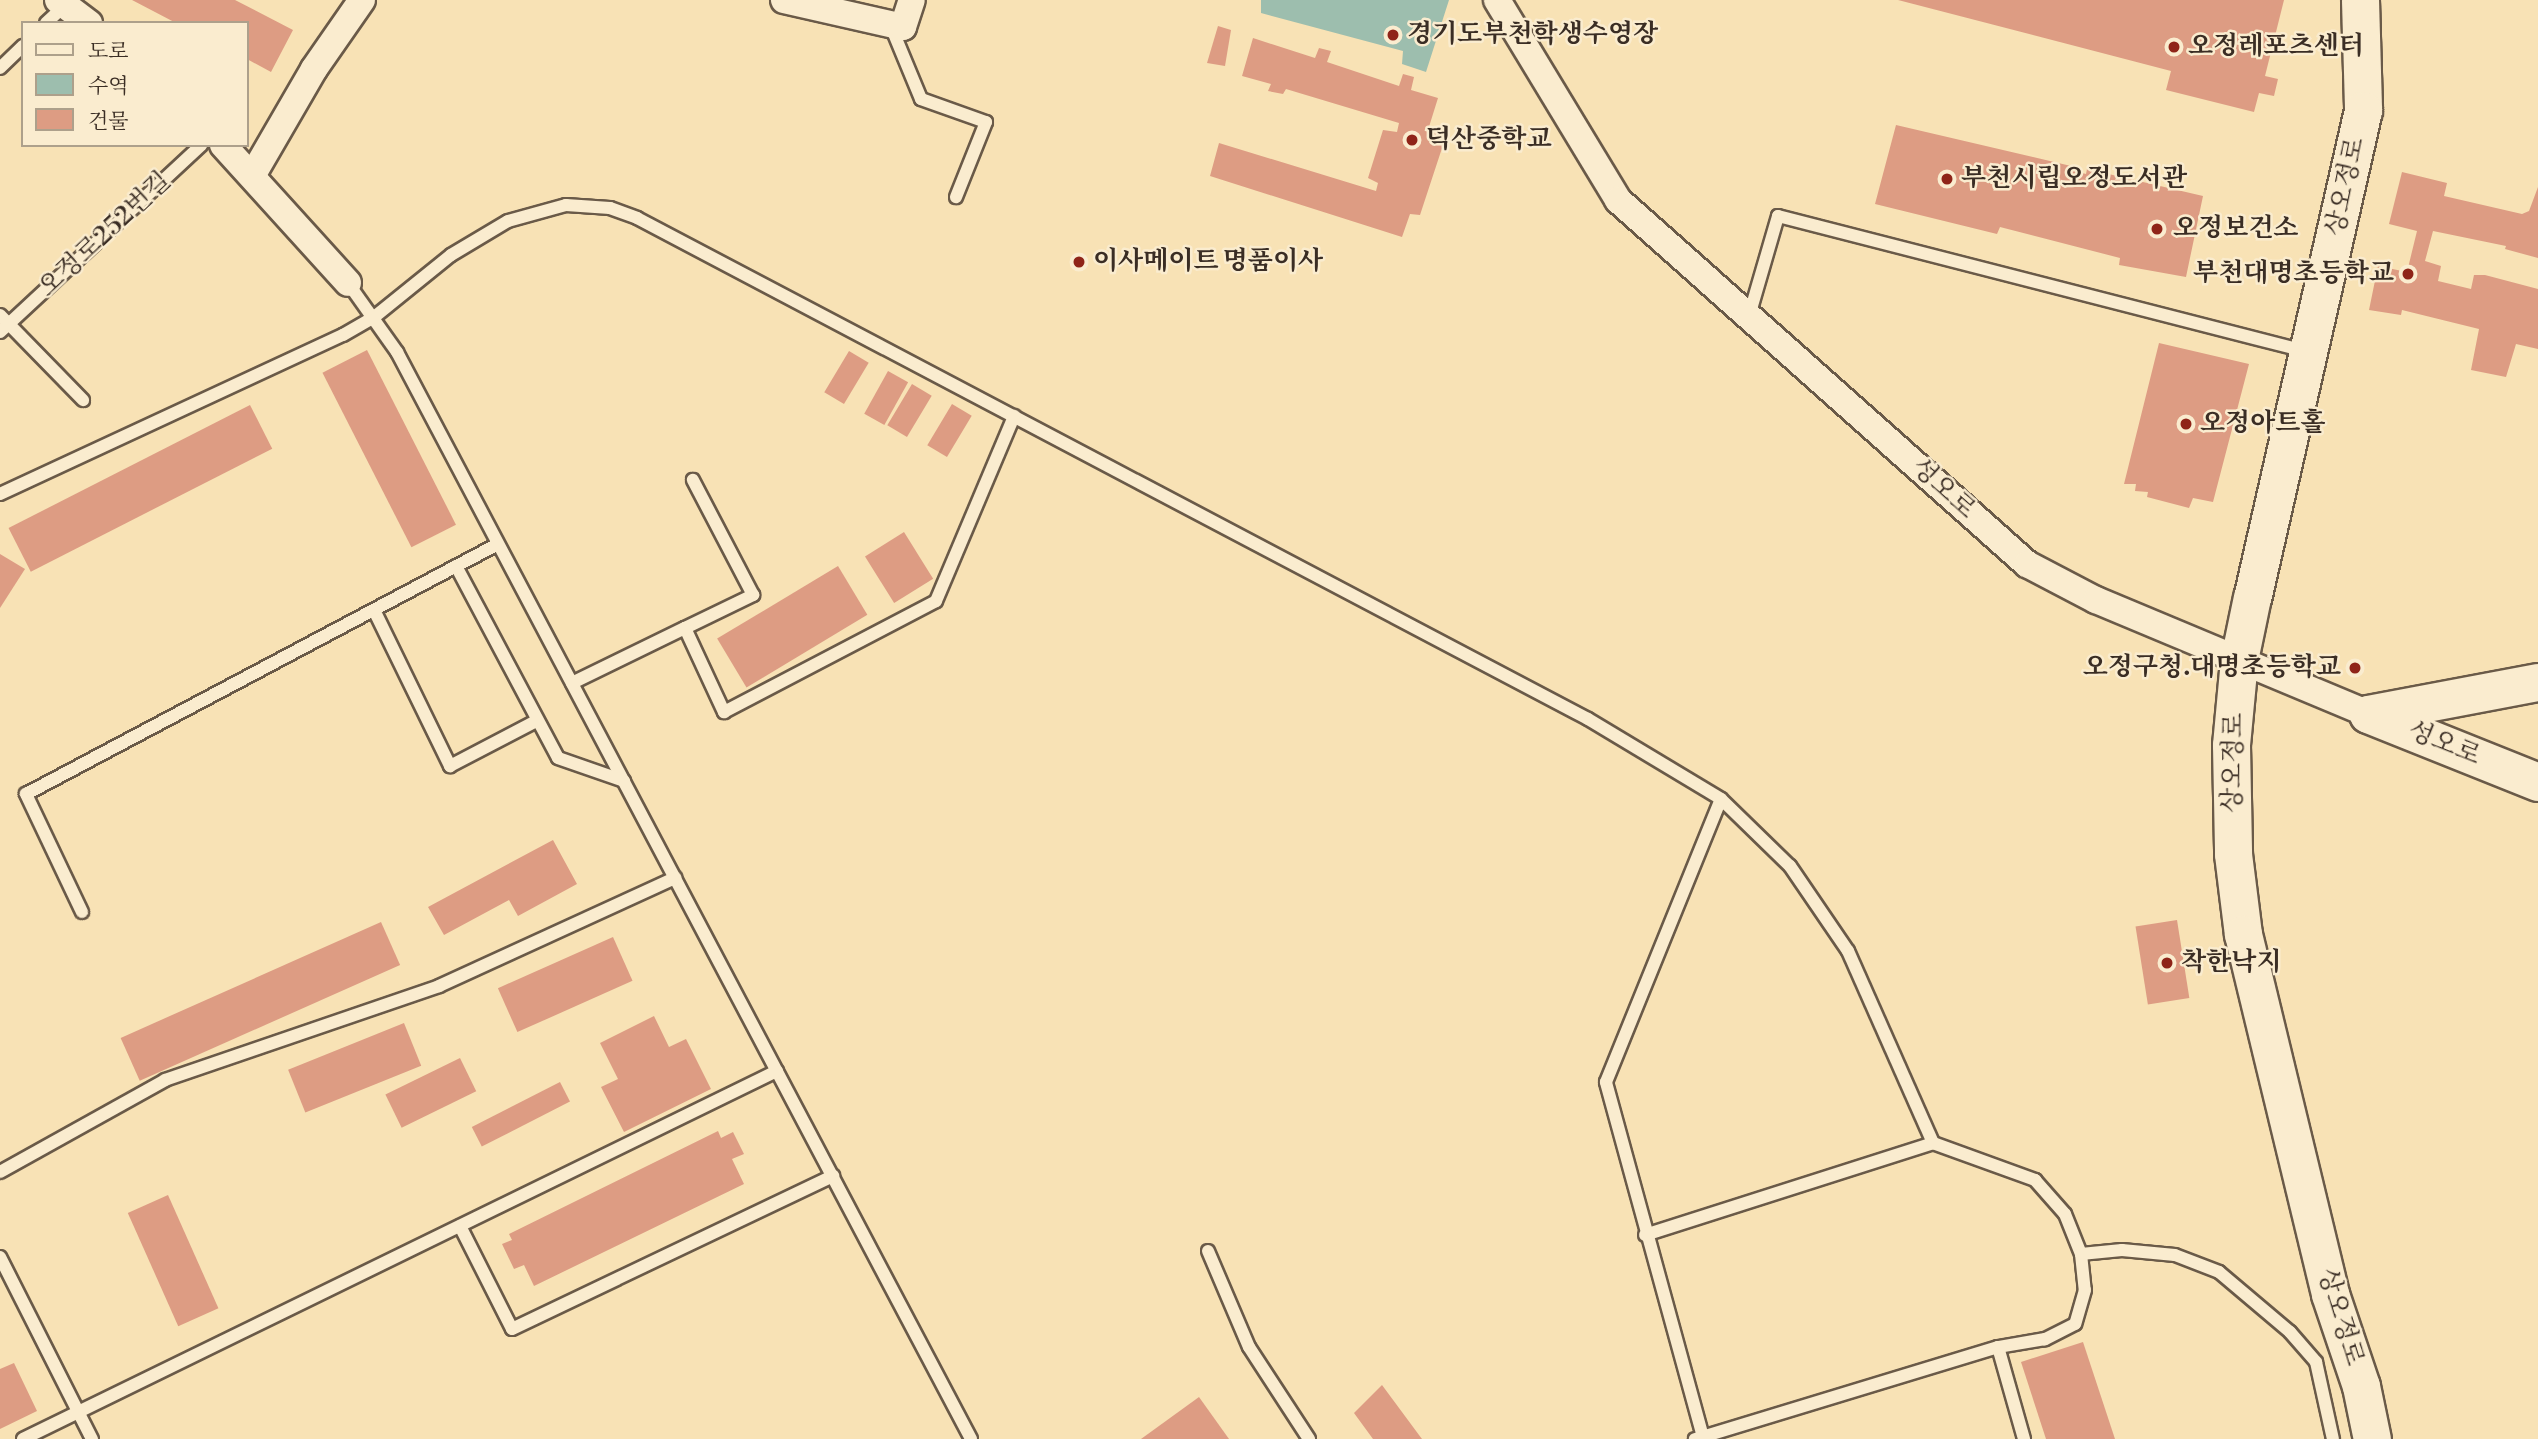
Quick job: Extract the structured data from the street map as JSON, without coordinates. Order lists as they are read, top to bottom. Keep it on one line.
{"streets":{"street":["상오정로","성오로"],"lane":["오정로252번길"]},"crossings":[["상오정로","성오로"]],"places":["경기도부천학생수영장","오정레포츠센터","덕산중학교","부천시립오정도서관","오정보건소","이사메이트 명품이사","부천대명초등학교","오정아트홀","오정구청.대명초등학교","착한낙지"],"legend":["도로","수역","건물"]}
